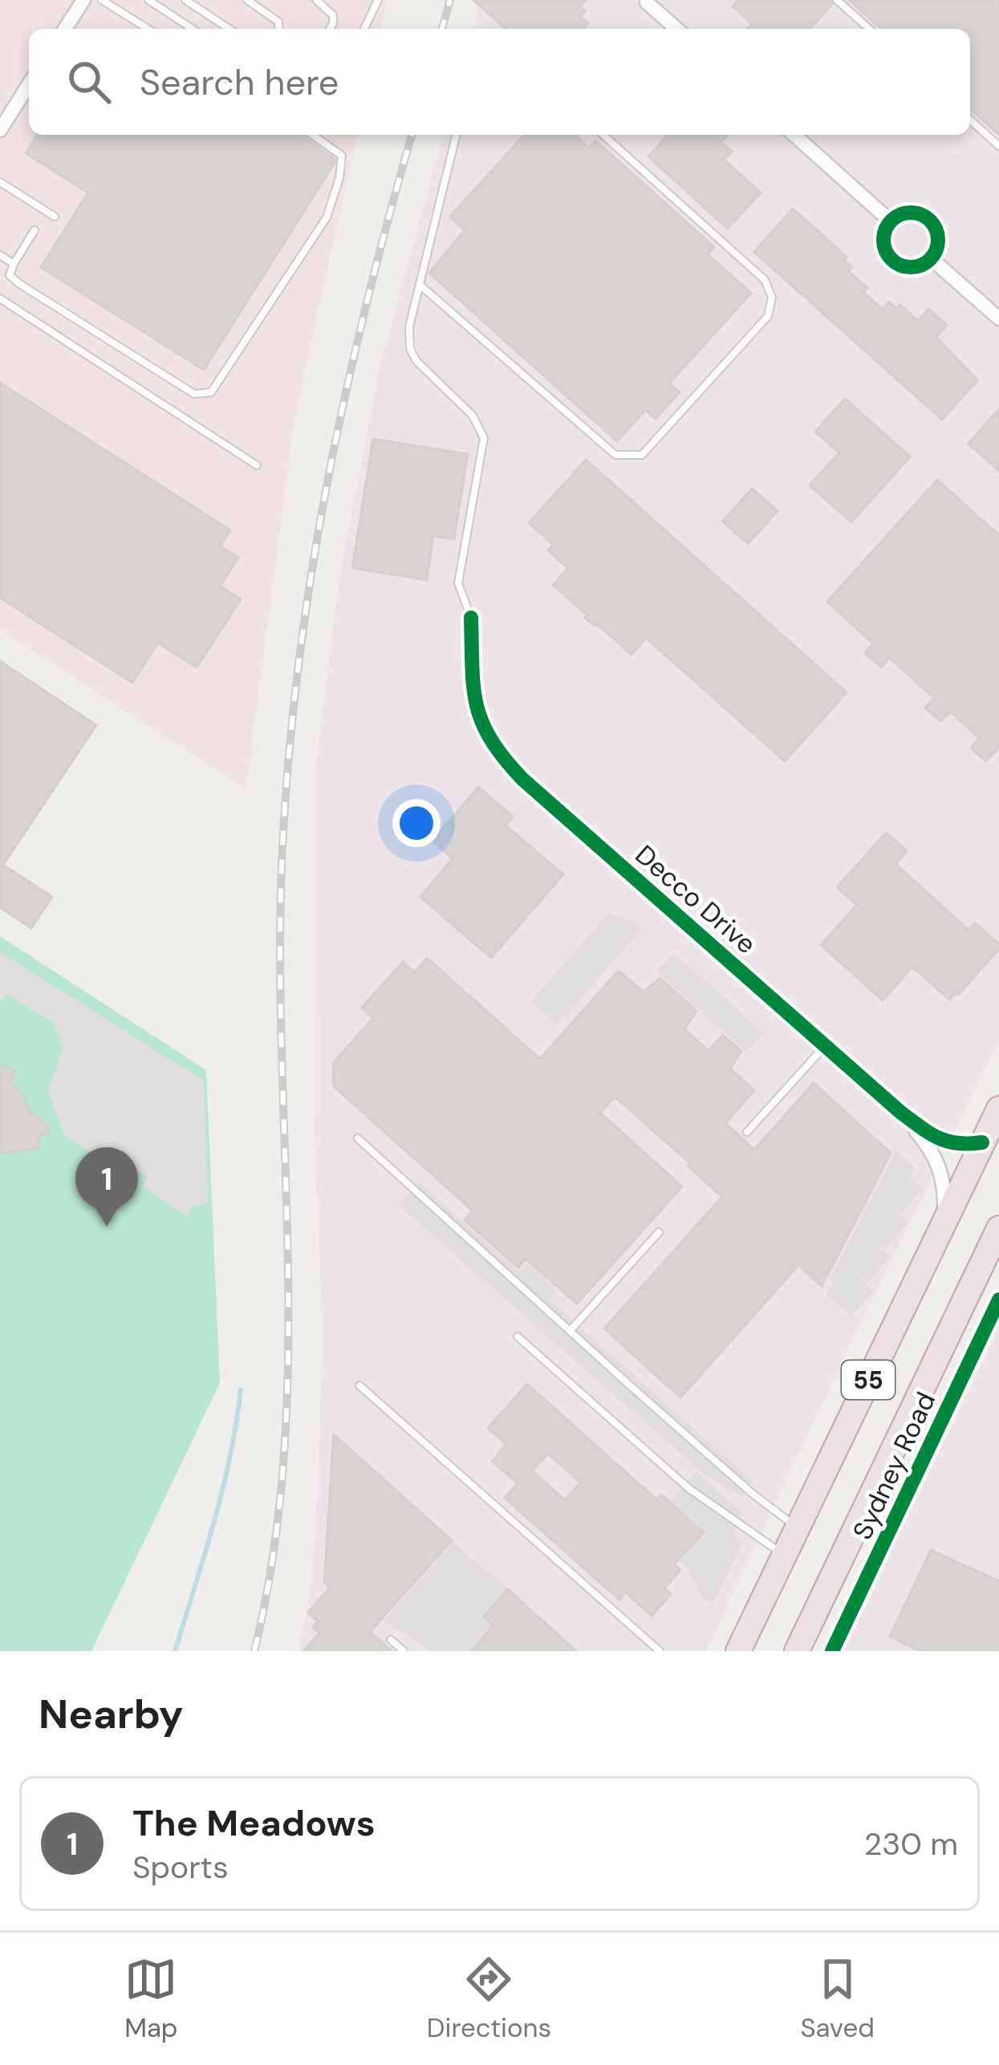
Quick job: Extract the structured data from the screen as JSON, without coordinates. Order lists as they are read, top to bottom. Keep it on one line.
{"streets":{"highway":["55","Sydney Road"],"street":["Decco Drive"]},"crossings":[["Decco Drive","55"]],"page":{"search":"Search here","pins":"1","heading":"Nearby","list":[{"mark":"1","name":"The Meadows","note":"Sports","value":"230 m"}],"nav":["Map","Directions","Saved"]}}
